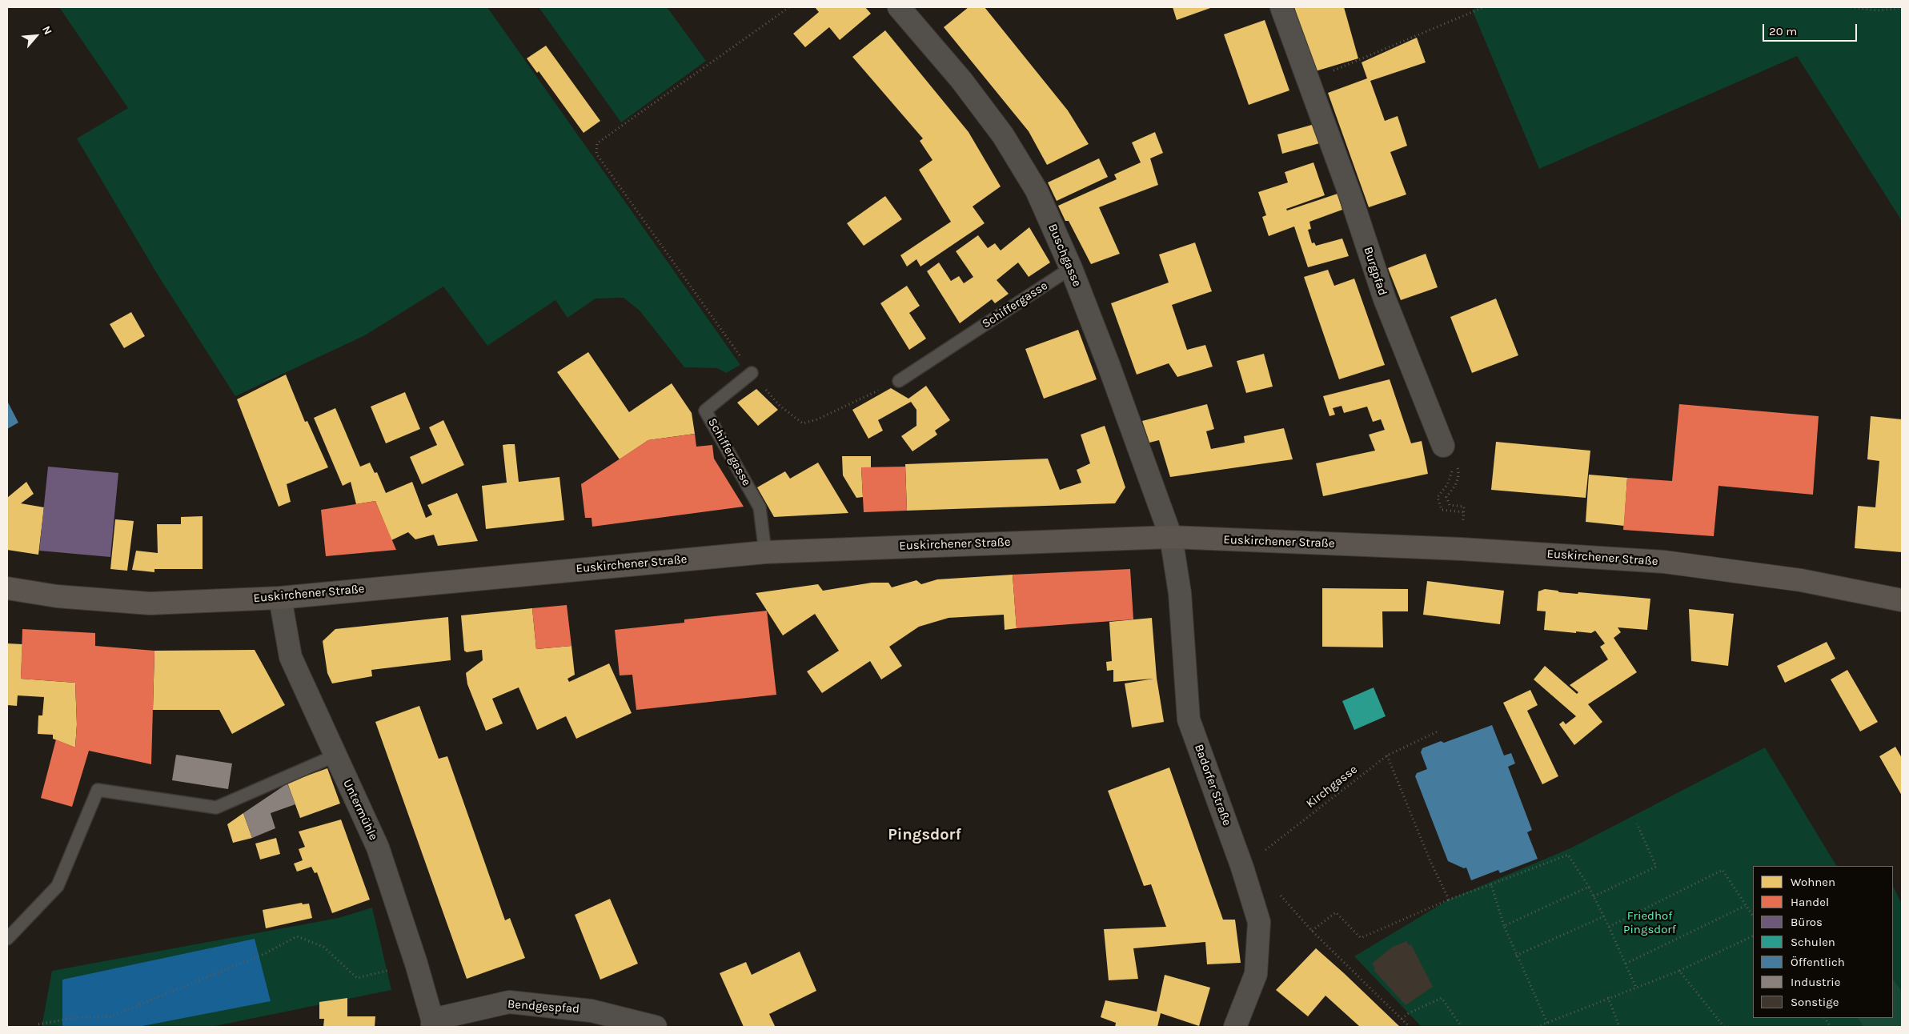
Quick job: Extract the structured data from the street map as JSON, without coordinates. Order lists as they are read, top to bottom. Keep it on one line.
{"streets":{"main road":["Euskirchener Straße"],"street":["Buschgasse","Burgpfad","Badorfer Straße","Untermühle","Bendgespfad"],"lane":["Schiffergasse"],"path":["Kirchgasse"]},"crossings":[["Buschgasse","Schiffergasse"],["Buschgasse","Euskirchener Straße"],["Buschgasse","Badorfer Straße"],["Schiffergasse","Euskirchener Straße"],["Euskirchener Straße","Badorfer Straße"],["Euskirchener Straße","Untermühle"],["Badorfer Straße","Kirchgasse"],["Untermühle","Bendgespfad"]],"districts":["Pingsdorf"],"parks":["Friedhof Pingsdorf"],"legend":["Wohnen","Handel","Büros","Schulen","Öffentlich","Industrie","Sonstige"],"scale_bar":"20 m","north":"top right"}
